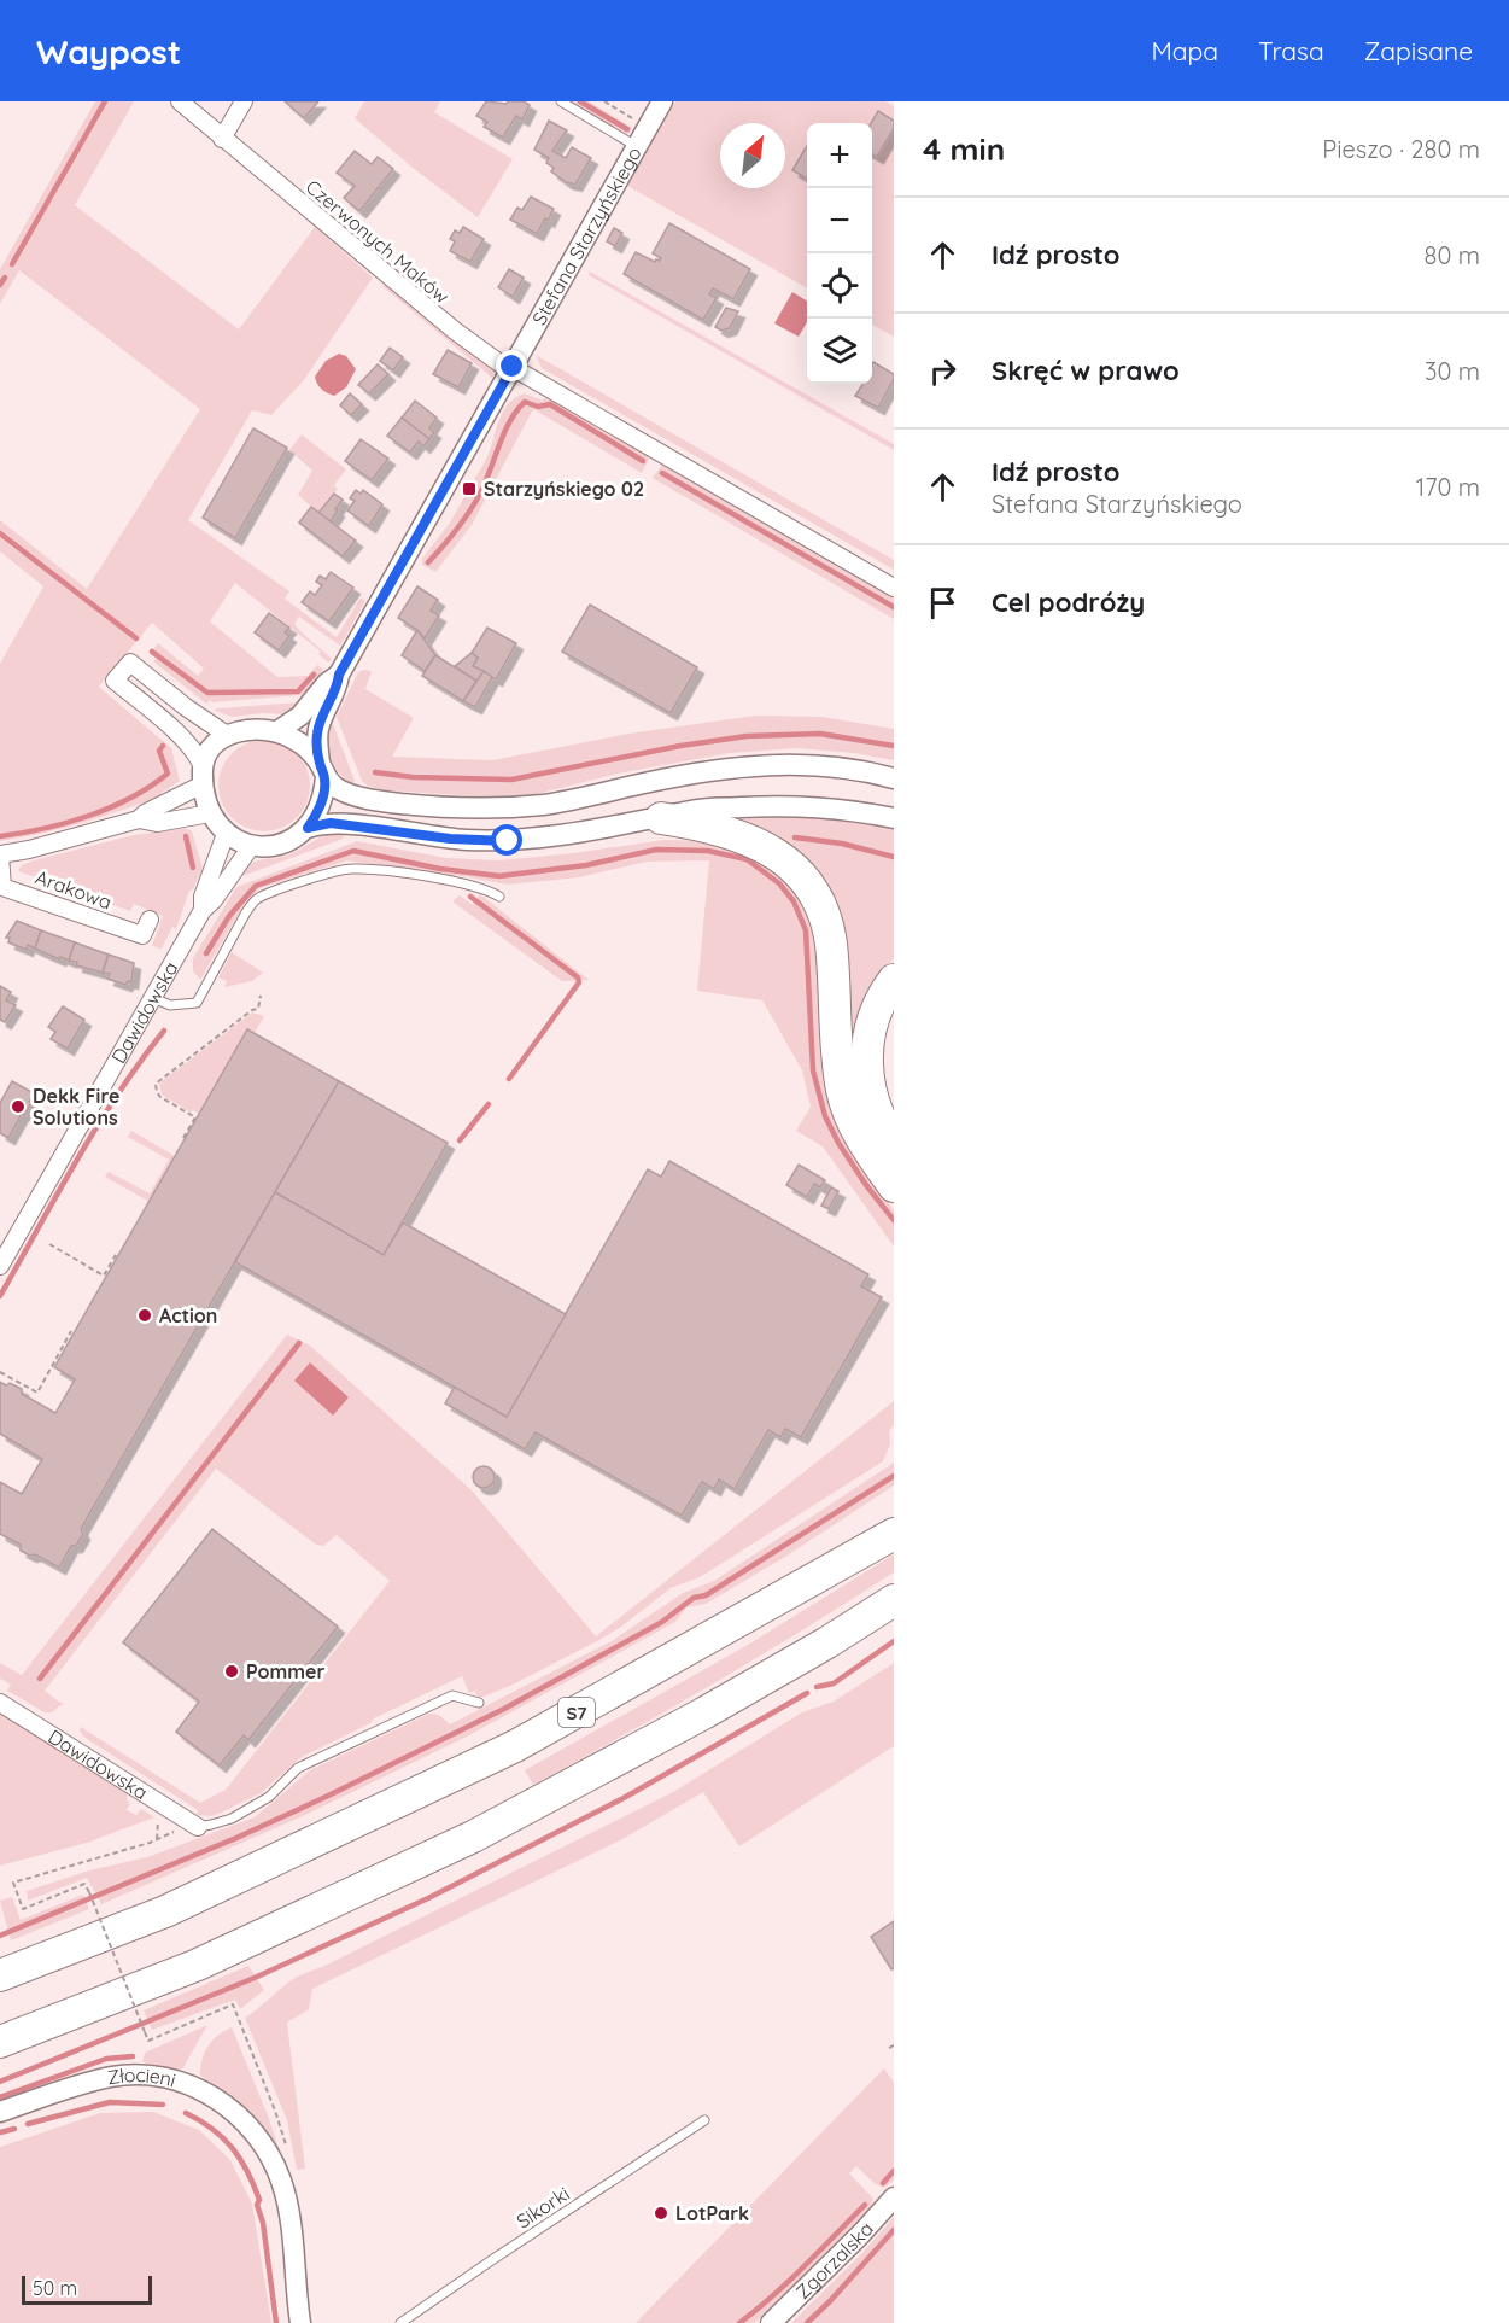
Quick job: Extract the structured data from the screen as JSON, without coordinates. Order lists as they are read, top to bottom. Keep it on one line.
{"streets":{"highway":["S7"],"street":["Stefana Starzyńskiego","Czerwonych Maków","Arakowa","Dawidowska","Złocieni","Zgorzalska"],"lane":["Sikorki"]},"crossings":[["Stefana Starzyńskiego","Czerwonych Maków"],["Stefana Starzyńskiego","Dawidowska"]],"places":{"transit":["Starzyńskiego 02"],"other":["Dekk Fire Solutions","Action","Pommer","LotPark"]},"scale_bar":"50 m","north":"top right","page":{"header":"Waypost","nav":["Mapa","Trasa","Zapisane"],"heading":["4 min","Pieszo · 280 m"],"map_buttons":["+","−"],"list":[["Idź prosto","80 m"],["Skręć w prawo","30 m"],["Idź prosto","Stefana Starzyńskiego","170 m"],"Cel podróży"],"scale":"50 m"}}
